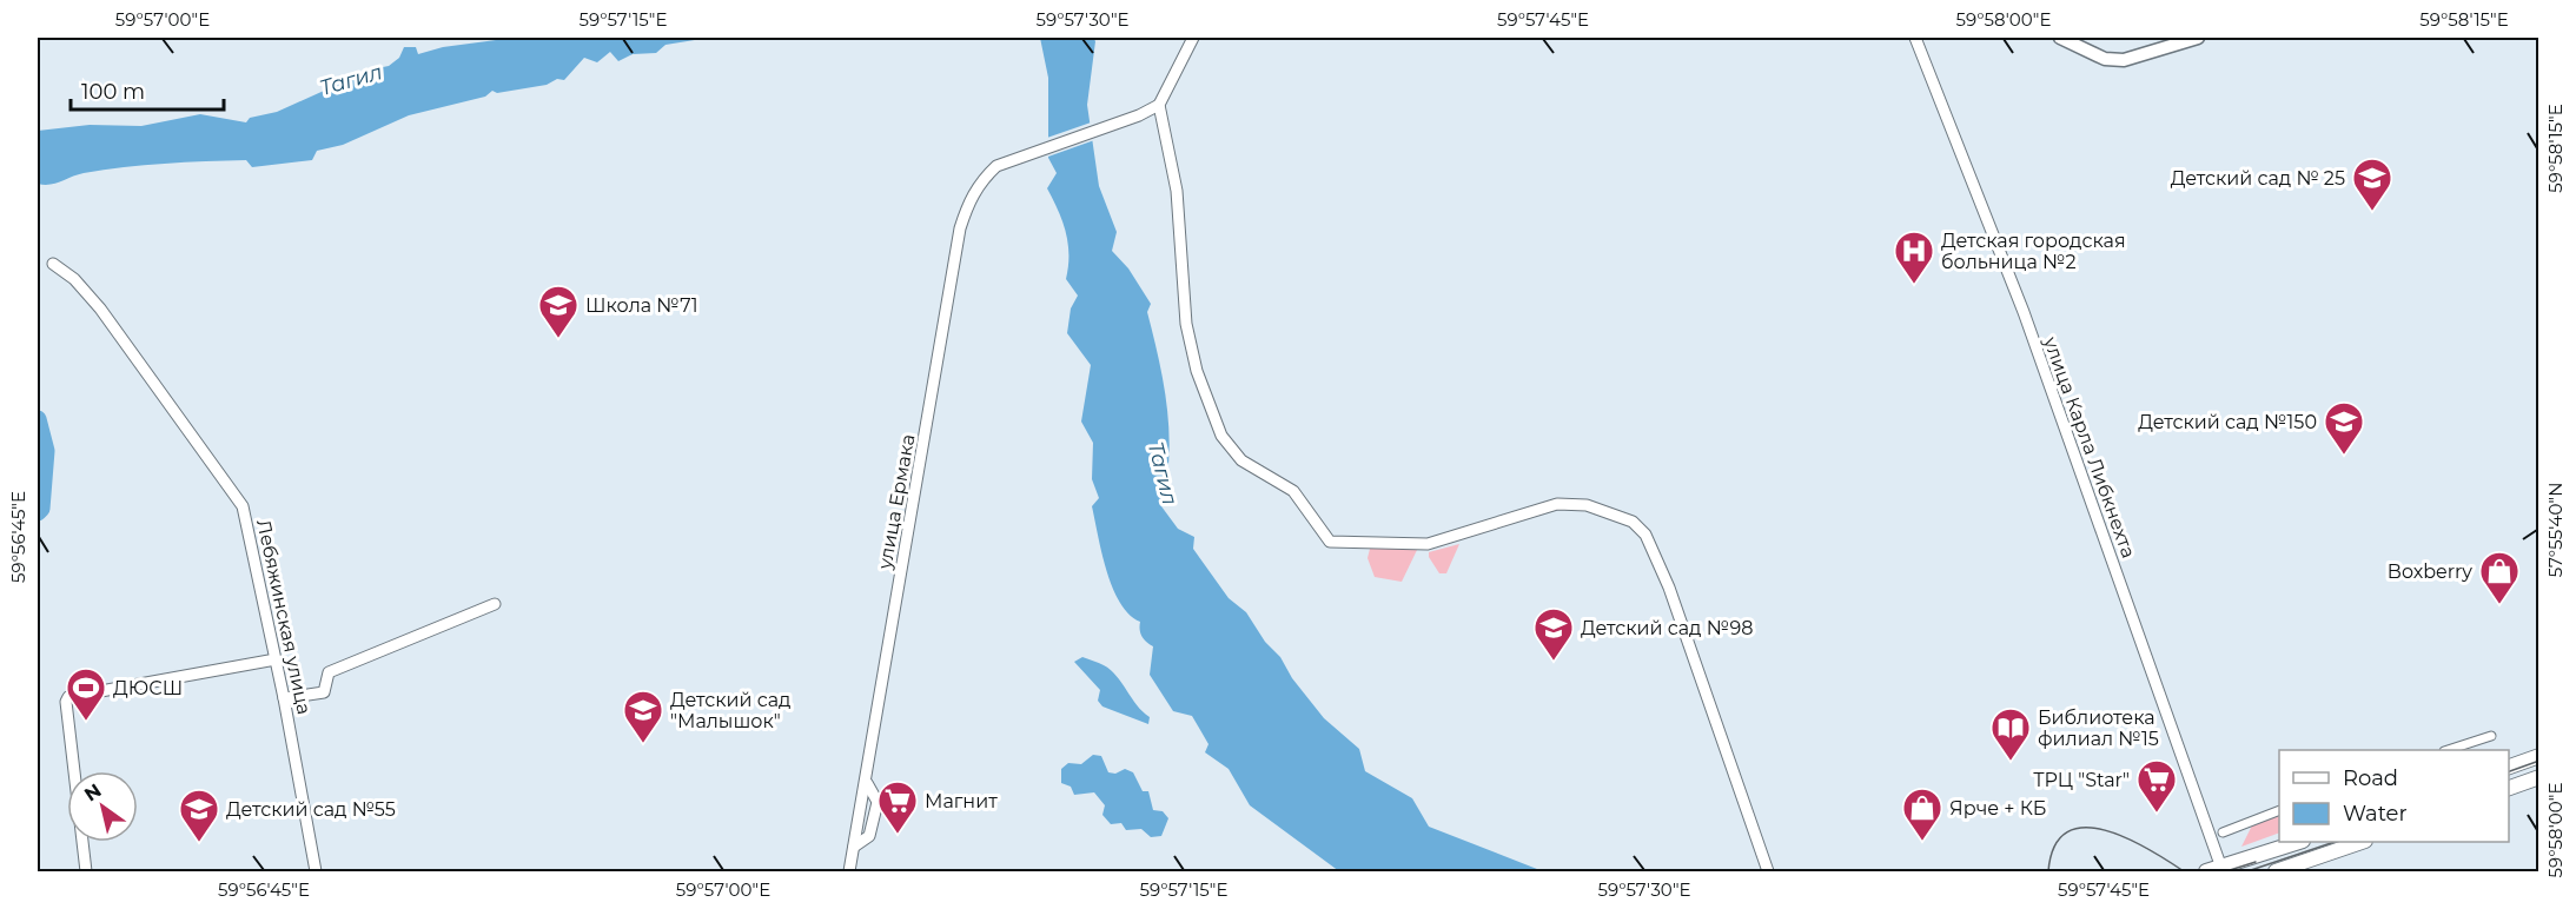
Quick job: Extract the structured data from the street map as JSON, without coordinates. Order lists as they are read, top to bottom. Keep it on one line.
{"streets":{"street":["улица Карла Либкнехта","улица Ермака","Лебяжинская улица"]},"water":["Тагил"],"places":{"school or university":["Детский сад № 25","Школа №71","Детский сад №150","Детский сад №98","Детский сад \"Малышок\"","Детский сад №55"],"hospital":["Детская городская больница №2"],"shop":["Boxberry","Ярче + КБ"],"sports":["ДЮСШ"],"library":["Библиотека филиал №15"],"supermarket":["ТРЦ \"Star\"","Магнит"]},"legend":["Road","Water"],"scale_bar":"100 m","north":"top left","coordinates":["59°57'00\"E","59°57'15\"E","59°57'30\"E","59°57'45\"E","59°58'00\"E","59°58'15\"E","57°55'40\"N","59°56'45\"E"]}
